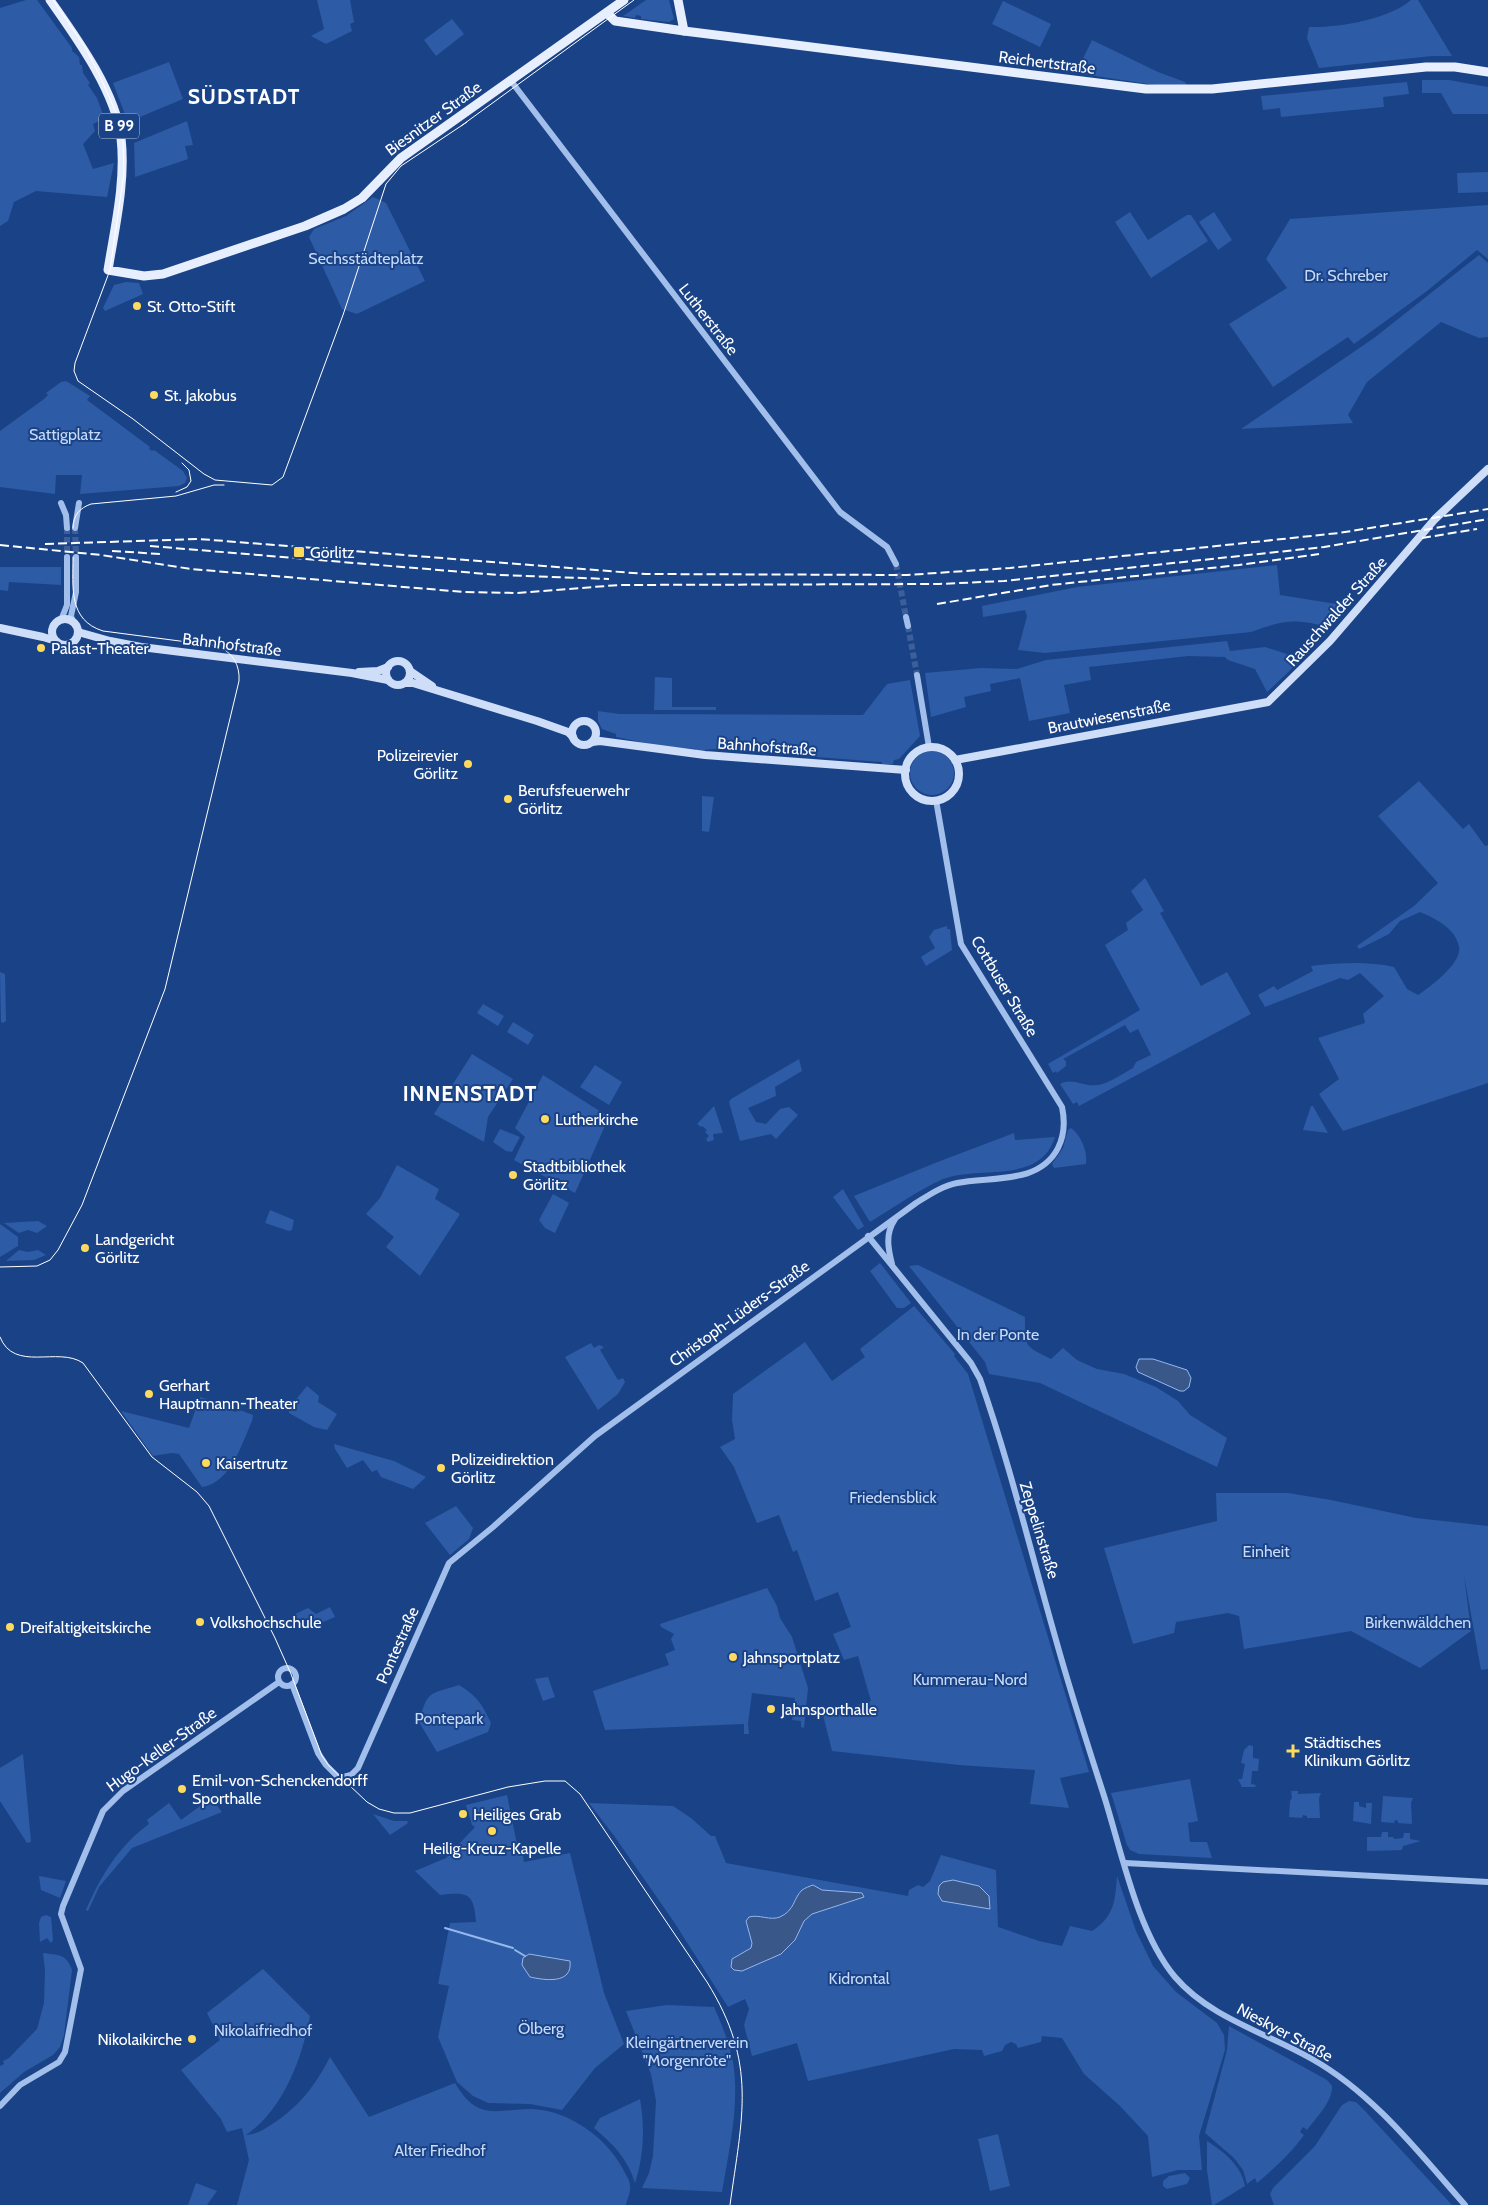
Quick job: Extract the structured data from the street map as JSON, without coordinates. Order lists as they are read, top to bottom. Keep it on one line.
{"streets":{"main road":["Reichertstraße","Biesnitzer Straße","B 99","Rauschwalder Straße","Bahnhofstraße","Brautwiesenstraße"],"street":["Lutherstraße","Cottbuser Straße","Christoph-Lüders-Straße","Zeppelinstraße","Pontestraße","Hugo-Keller-Straße","Nieskyer Straße"]},"crossings":[["Reichertstraße","Biesnitzer Straße"],["Biesnitzer Straße","Lutherstraße"],["Rauschwalder Straße","Brautwiesenstraße"],["Bahnhofstraße","Brautwiesenstraße"],["Bahnhofstraße","Cottbuser Straße"],["Brautwiesenstraße","Cottbuser Straße"],["Cottbuser Straße","Christoph-Lüders-Straße"],["Christoph-Lüders-Straße","Zeppelinstraße"],["Christoph-Lüders-Straße","Pontestraße"],["Zeppelinstraße","Nieskyer Straße"],["Pontestraße","Hugo-Keller-Straße"]],"districts":["SÜDSTADT","INNENSTADT"],"parks":["Sechsstädteplatz","Dr. Schreber","Sattigplatz","In der Ponte","Friedensblick","Einheit","Birkenwäldchen","Kummerau-Nord","Pontepark","Kidrontal","Ölberg","Nikolaifriedhof","Kleingärtnerverein \"Morgenröte\"","Alter Friedhof"],"places":{"other":["St. Otto-Stift","St. Jakobus","Palast-Theater","Polizeirevier Görlitz","Berufsfeuerwehr Görlitz","Lutherkirche","Stadtbibliothek Görlitz","Landgericht Görlitz","Gerhart Hauptmann-Theater","Kaisertrutz","Polizeidirektion Görlitz","Volkshochschule","Dreifaltigkeitskirche","Jahnsportplatz","Jahnsporthalle","Emil-von-Schenckendorff Sporthalle","Heiliges Grab","Heilig-Kreuz-Kapelle","Nikolaikirche"],"transit":["Görlitz"],"health":["Städtisches Klinikum Görlitz"]}}
